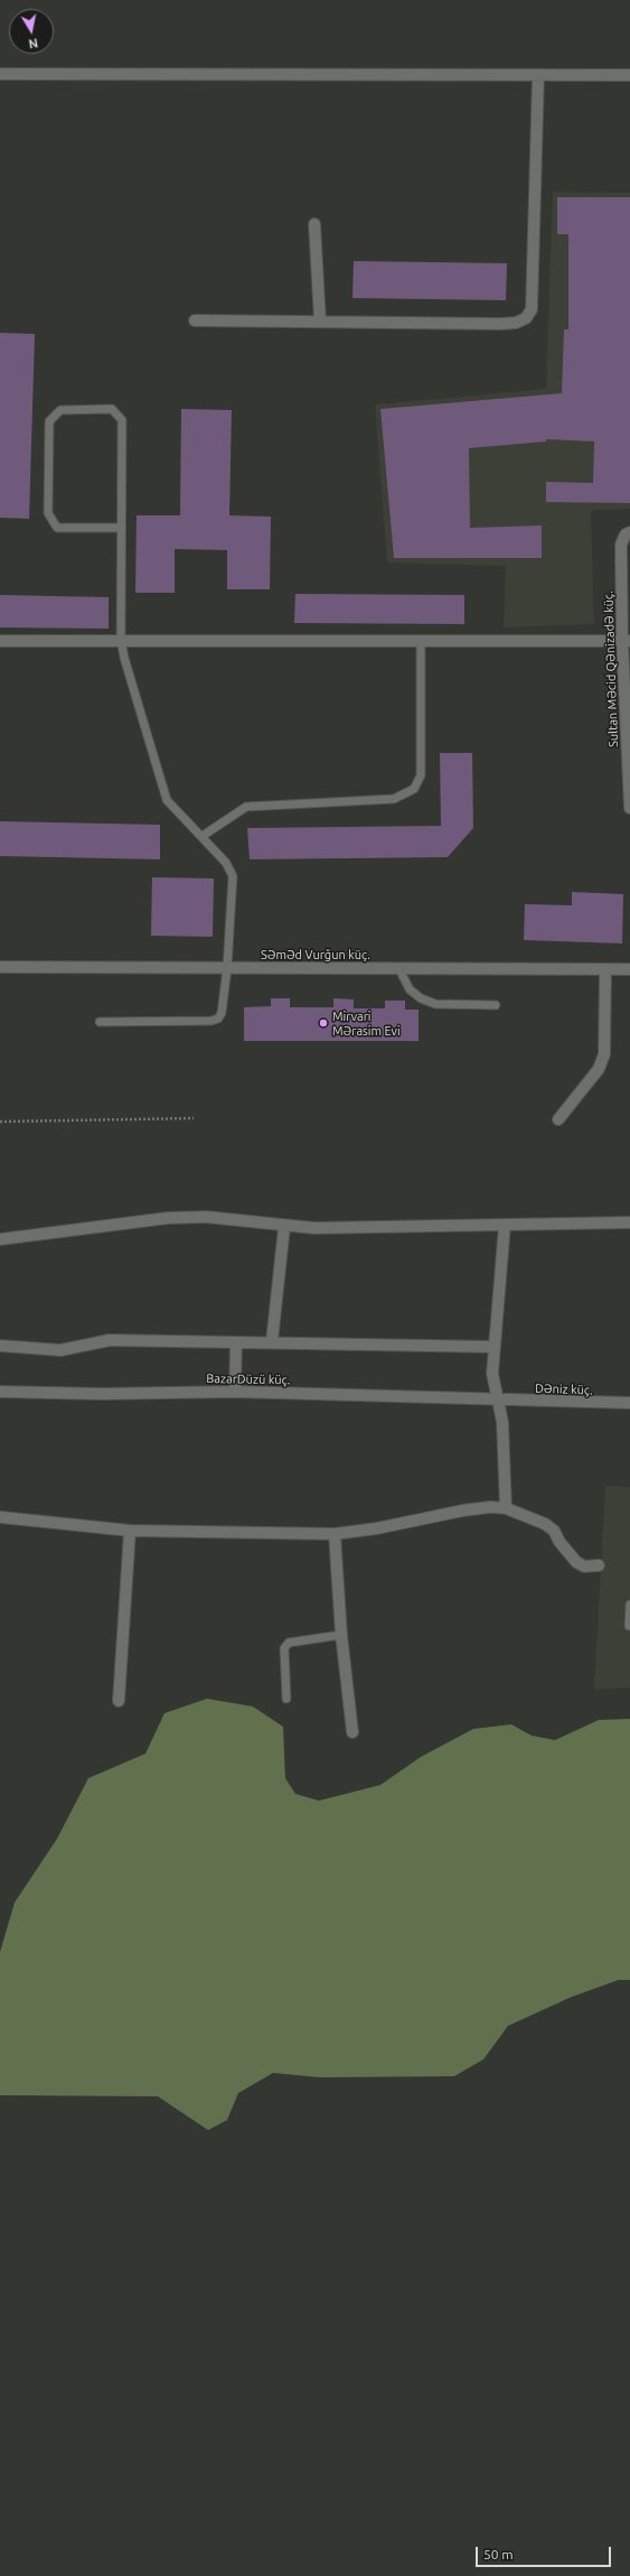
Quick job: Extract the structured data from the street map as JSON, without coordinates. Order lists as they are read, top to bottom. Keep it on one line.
{"streets":{"street":["Sultan Məcid Qənizadə küç.","Səməd Vurğun küç.","BazarDüzü küç.","Dəniz küç."]},"crossings":[["BazarDüzü küç.","Dəniz küç."]],"places":["Mirvari Mərasim Evi"],"scale_bar":"50 m","north":"bottom"}
